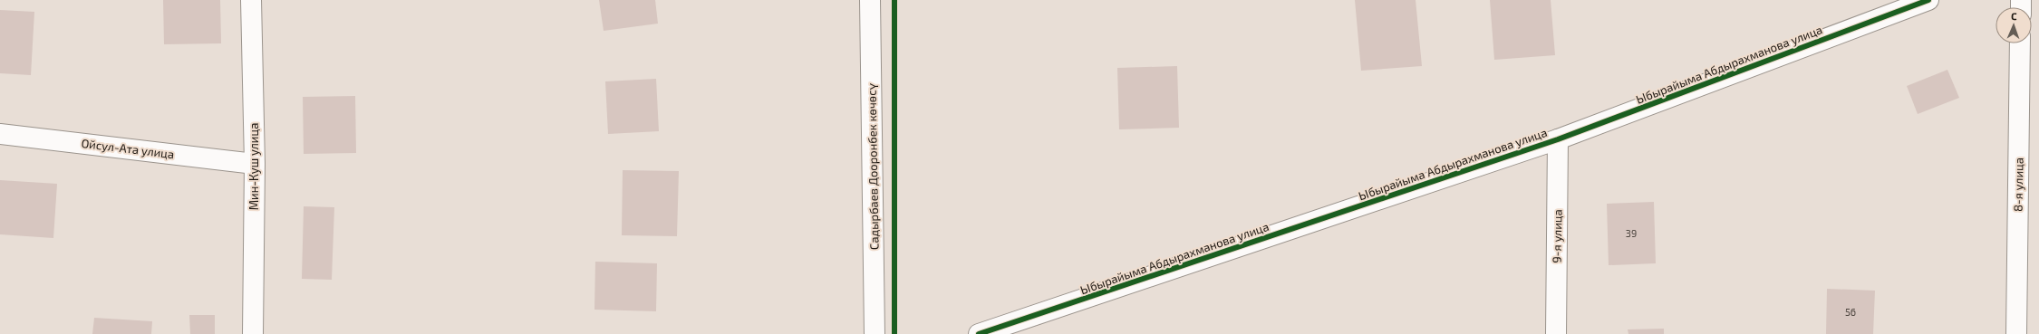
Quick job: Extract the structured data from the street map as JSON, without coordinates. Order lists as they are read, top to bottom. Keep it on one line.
{"streets":{"street":["Ыбырайыма Абдырахманова улица","Ойсул-Ата улица","Мин-Куш улица","Садырбаев Дооронбек көчөсү","8-я улица","9-я улица"]},"crossings":[["Ыбырайыма Абдырахманова улица","9-я улица"],["Ойсул-Ата улица","Мин-Куш улица"]],"house_numbers":["39","56"],"north":"top"}
